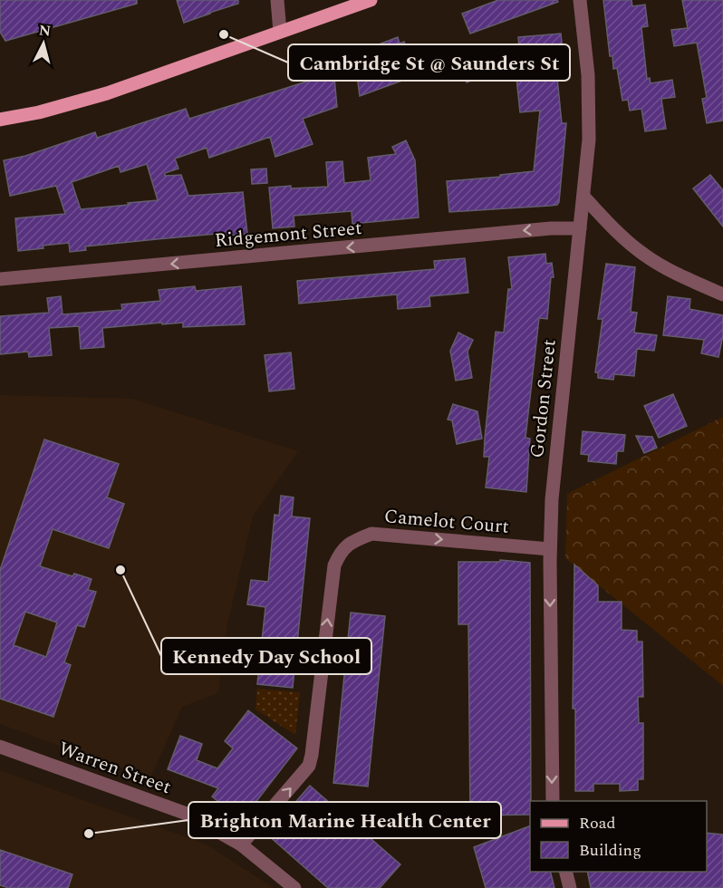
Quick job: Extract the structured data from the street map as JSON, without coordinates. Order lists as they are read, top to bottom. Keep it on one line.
{"streets":{"street":["Ridgemont Street","Gordon Street","Camelot Court","Warren Street"]},"crossings":[["Ridgemont Street","Gordon Street"],["Gordon Street","Camelot Court"],["Camelot Court","Warren Street"]],"one_way":["Ridgemont Street"],"places":["Cambridge St @ Saunders St","Kennedy Day School","Brighton Marine Health Center"],"legend":["Road","Building"],"north":"top"}
